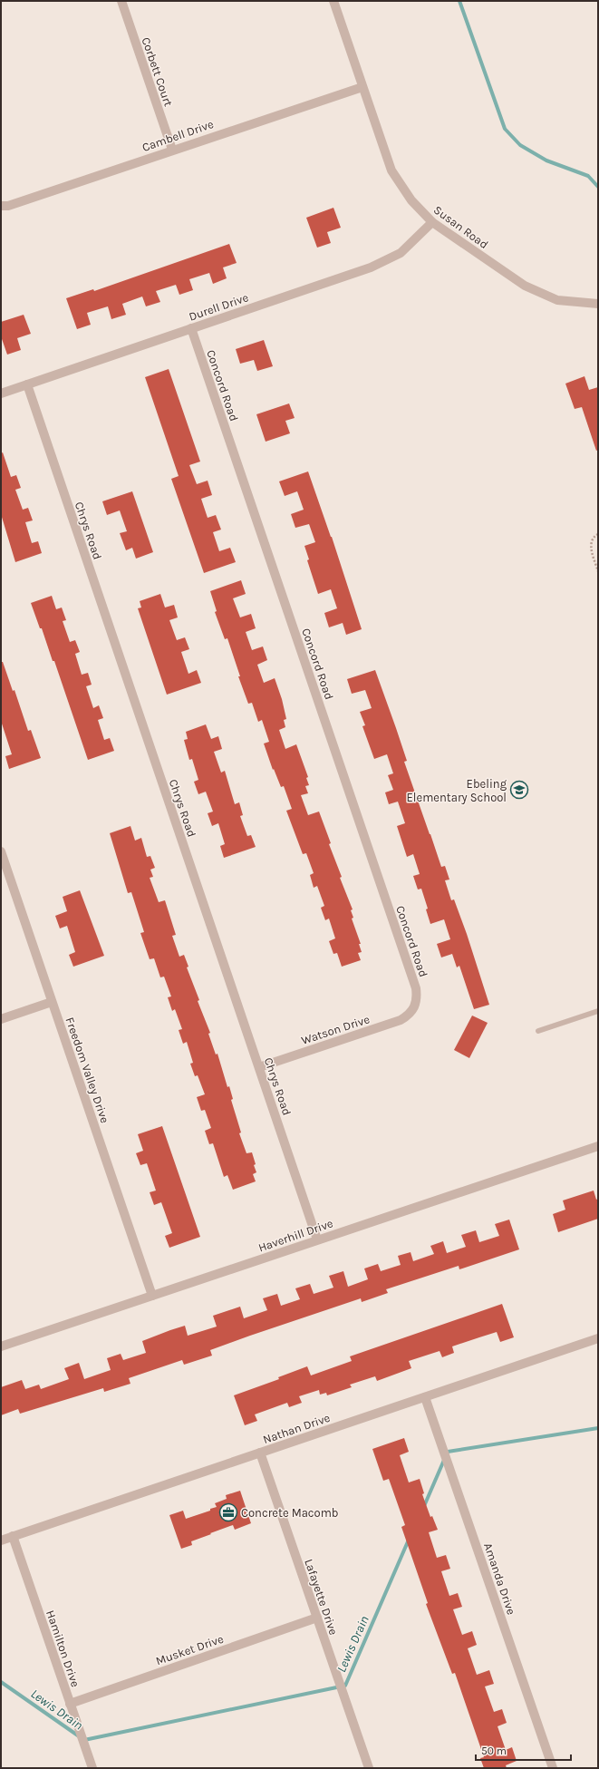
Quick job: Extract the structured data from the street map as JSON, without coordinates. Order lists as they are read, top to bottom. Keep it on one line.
{"streets":{"street":["Corbett Court","Cambell Drive","Susan Road","Durell Drive","Concord Road","Chrys Road","Watson Drive","Freedom Valley Drive","Haverhill Drive","Nathan Drive","Amanda Drive","Lafayette Drive","Hamilton Drive","Musket Drive"]},"crossings":[["Corbett Court","Cambell Drive"],["Cambell Drive","Susan Road"],["Susan Road","Durell Drive"],["Durell Drive","Concord Road"],["Durell Drive","Chrys Road"],["Concord Road","Watson Drive"],["Chrys Road","Watson Drive"],["Chrys Road","Haverhill Drive"],["Freedom Valley Drive","Haverhill Drive"],["Nathan Drive","Amanda Drive"],["Nathan Drive","Lafayette Drive"],["Nathan Drive","Hamilton Drive"],["Lafayette Drive","Musket Drive"],["Hamilton Drive","Musket Drive"]],"water":["Lewis Drain"],"places":{"school or university":["Ebeling Elementary School"],"office":["Concrete Macomb"]},"scale_bar":"50 m"}
